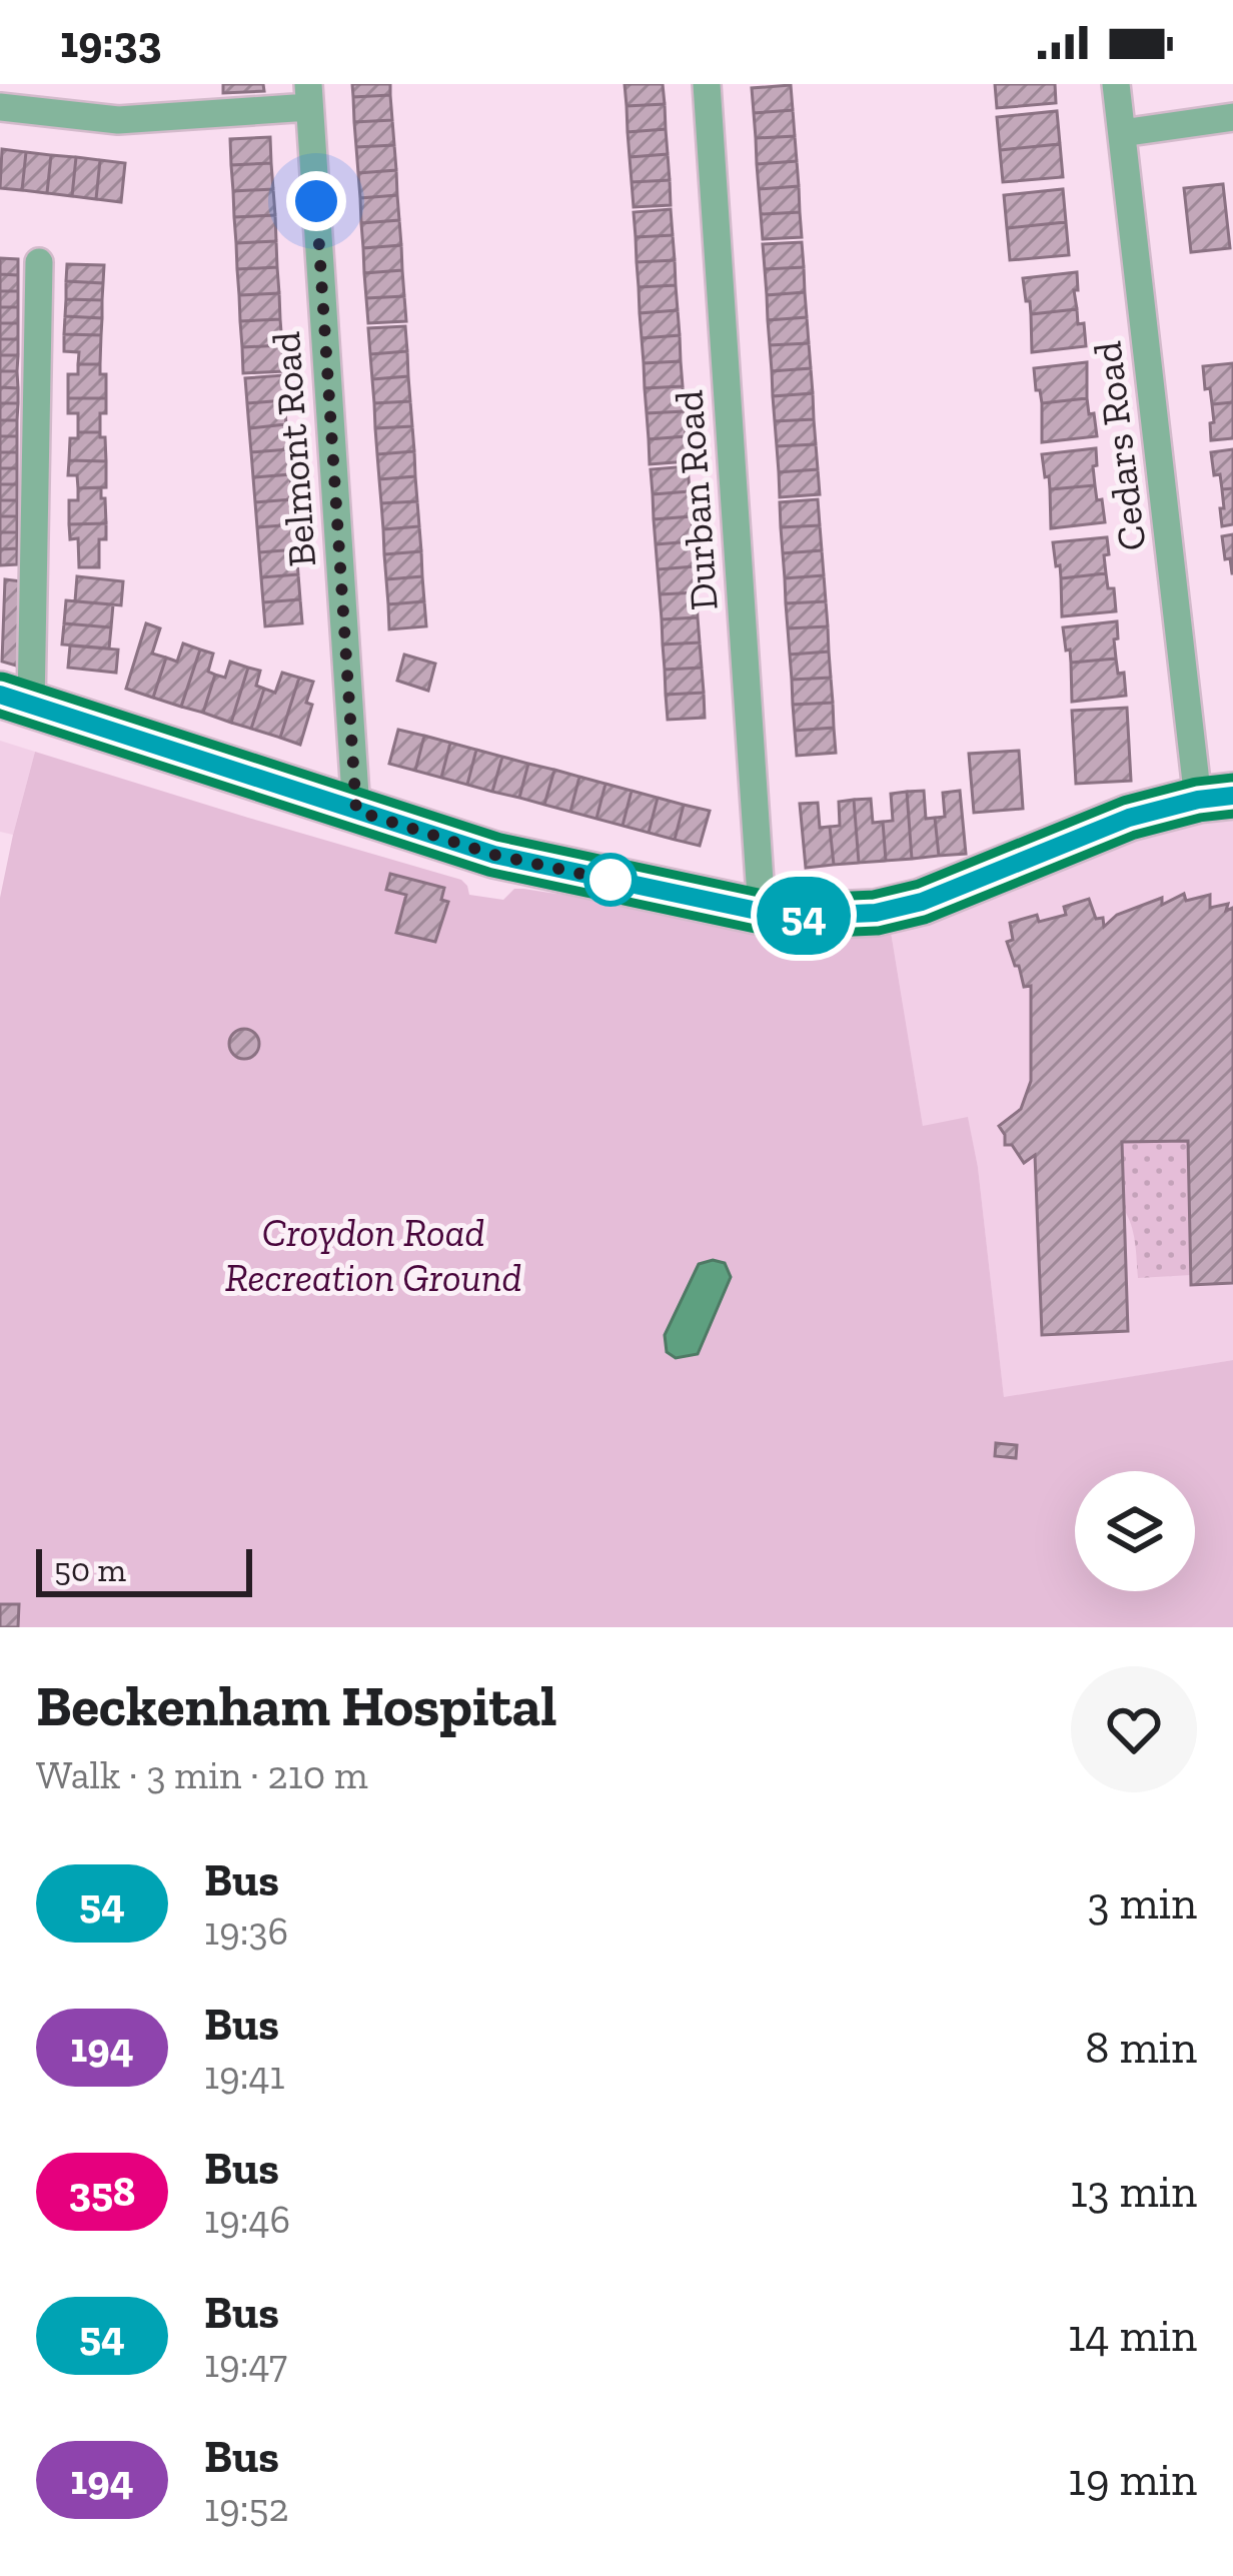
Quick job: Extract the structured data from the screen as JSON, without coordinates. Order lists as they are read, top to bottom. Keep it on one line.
{"streets":{"street":["Cedars Road","Belmont Road","Durban Road"]},"parks":["Croydon Road Recreation Ground"],"lines":["bus line 54"],"scale_bar":"50 m","page":{"status":"19:33","on_map":"54","scale":"50 m","heading":["Beckenham Hospital","Walk · 3 min · 210 m"],"list":[{"mark":"54","name":"Bus","note":"19:36","value":"3 min"},{"mark":"194","name":"Bus","note":"19:41","value":"8 min"},{"mark":"358","name":"Bus","note":"19:46","value":"13 min"},{"mark":"54","name":"Bus","note":"19:47","value":"14 min"},{"mark":"194","name":"Bus","note":"19:52","value":"19 min"}]}}
